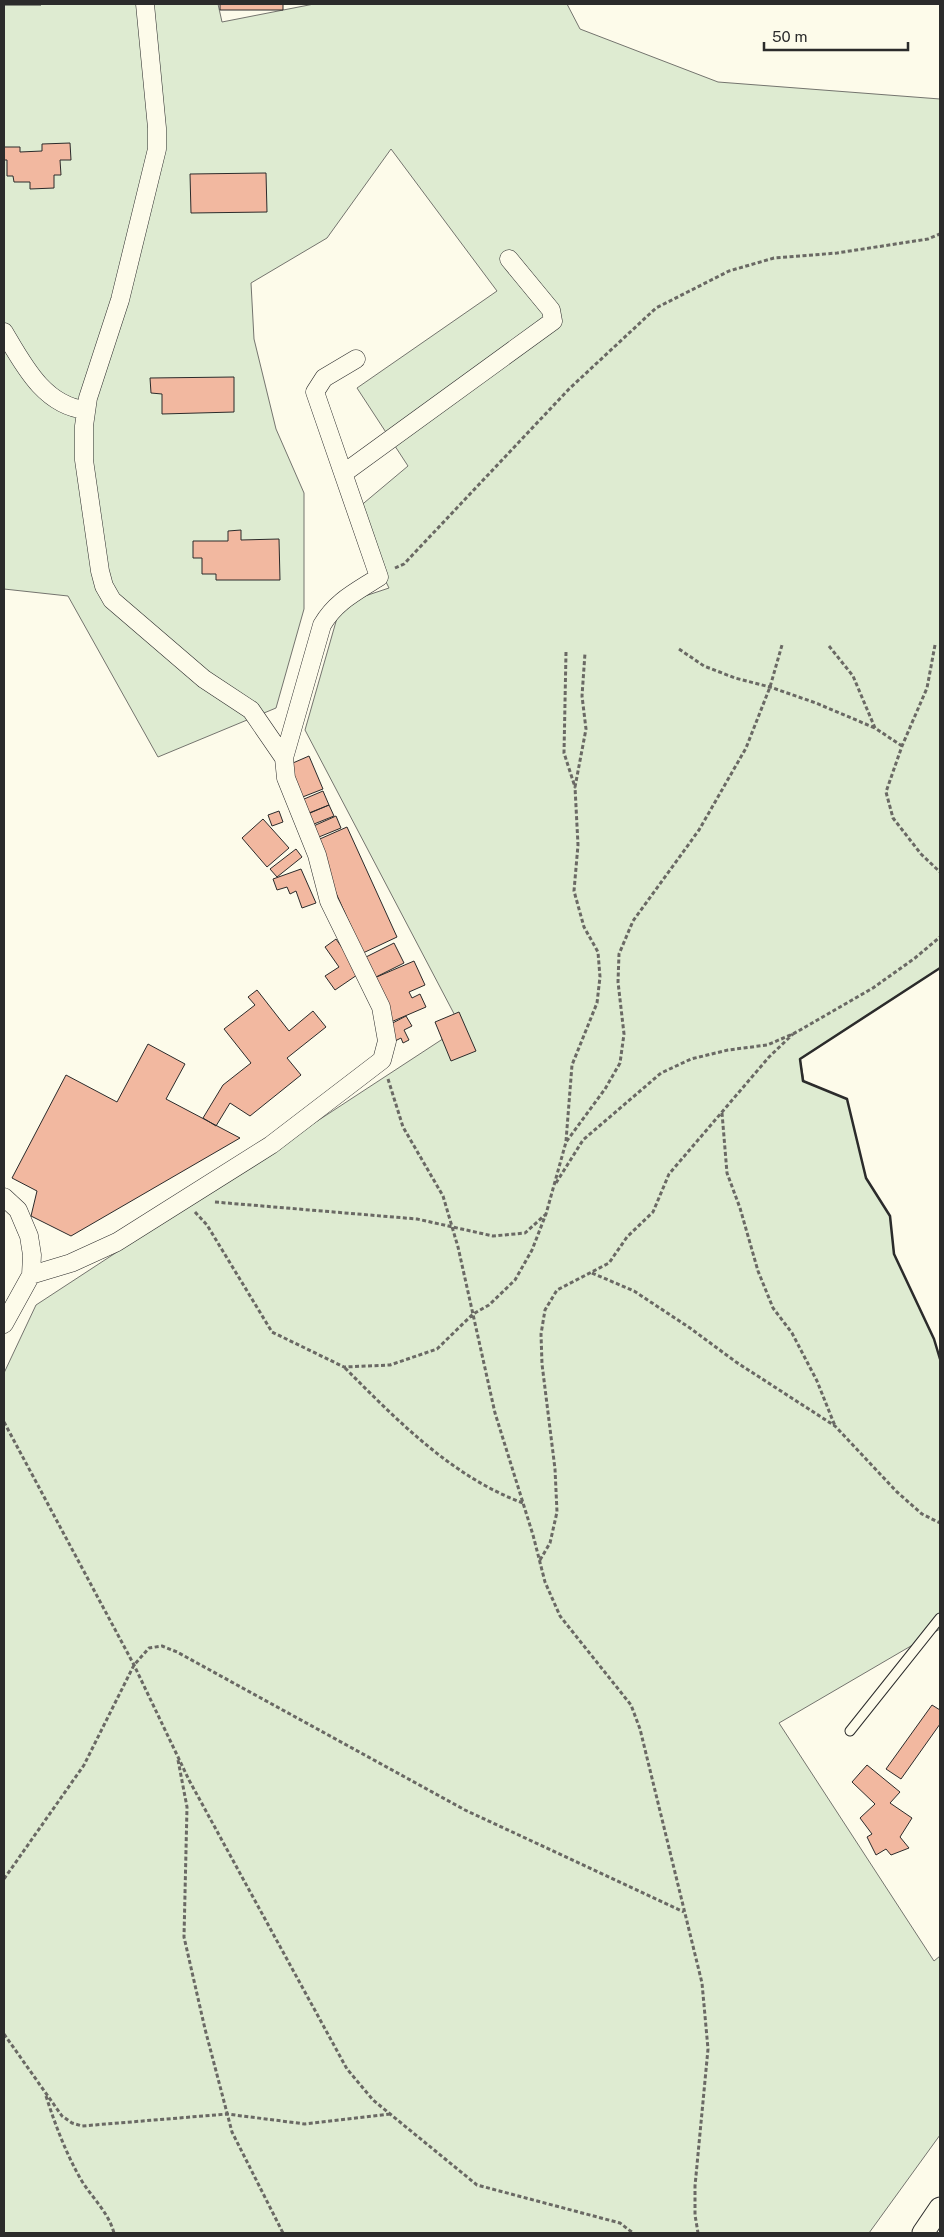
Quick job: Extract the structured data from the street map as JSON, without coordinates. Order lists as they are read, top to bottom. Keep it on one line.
{"scale_bar":"50 m"}
